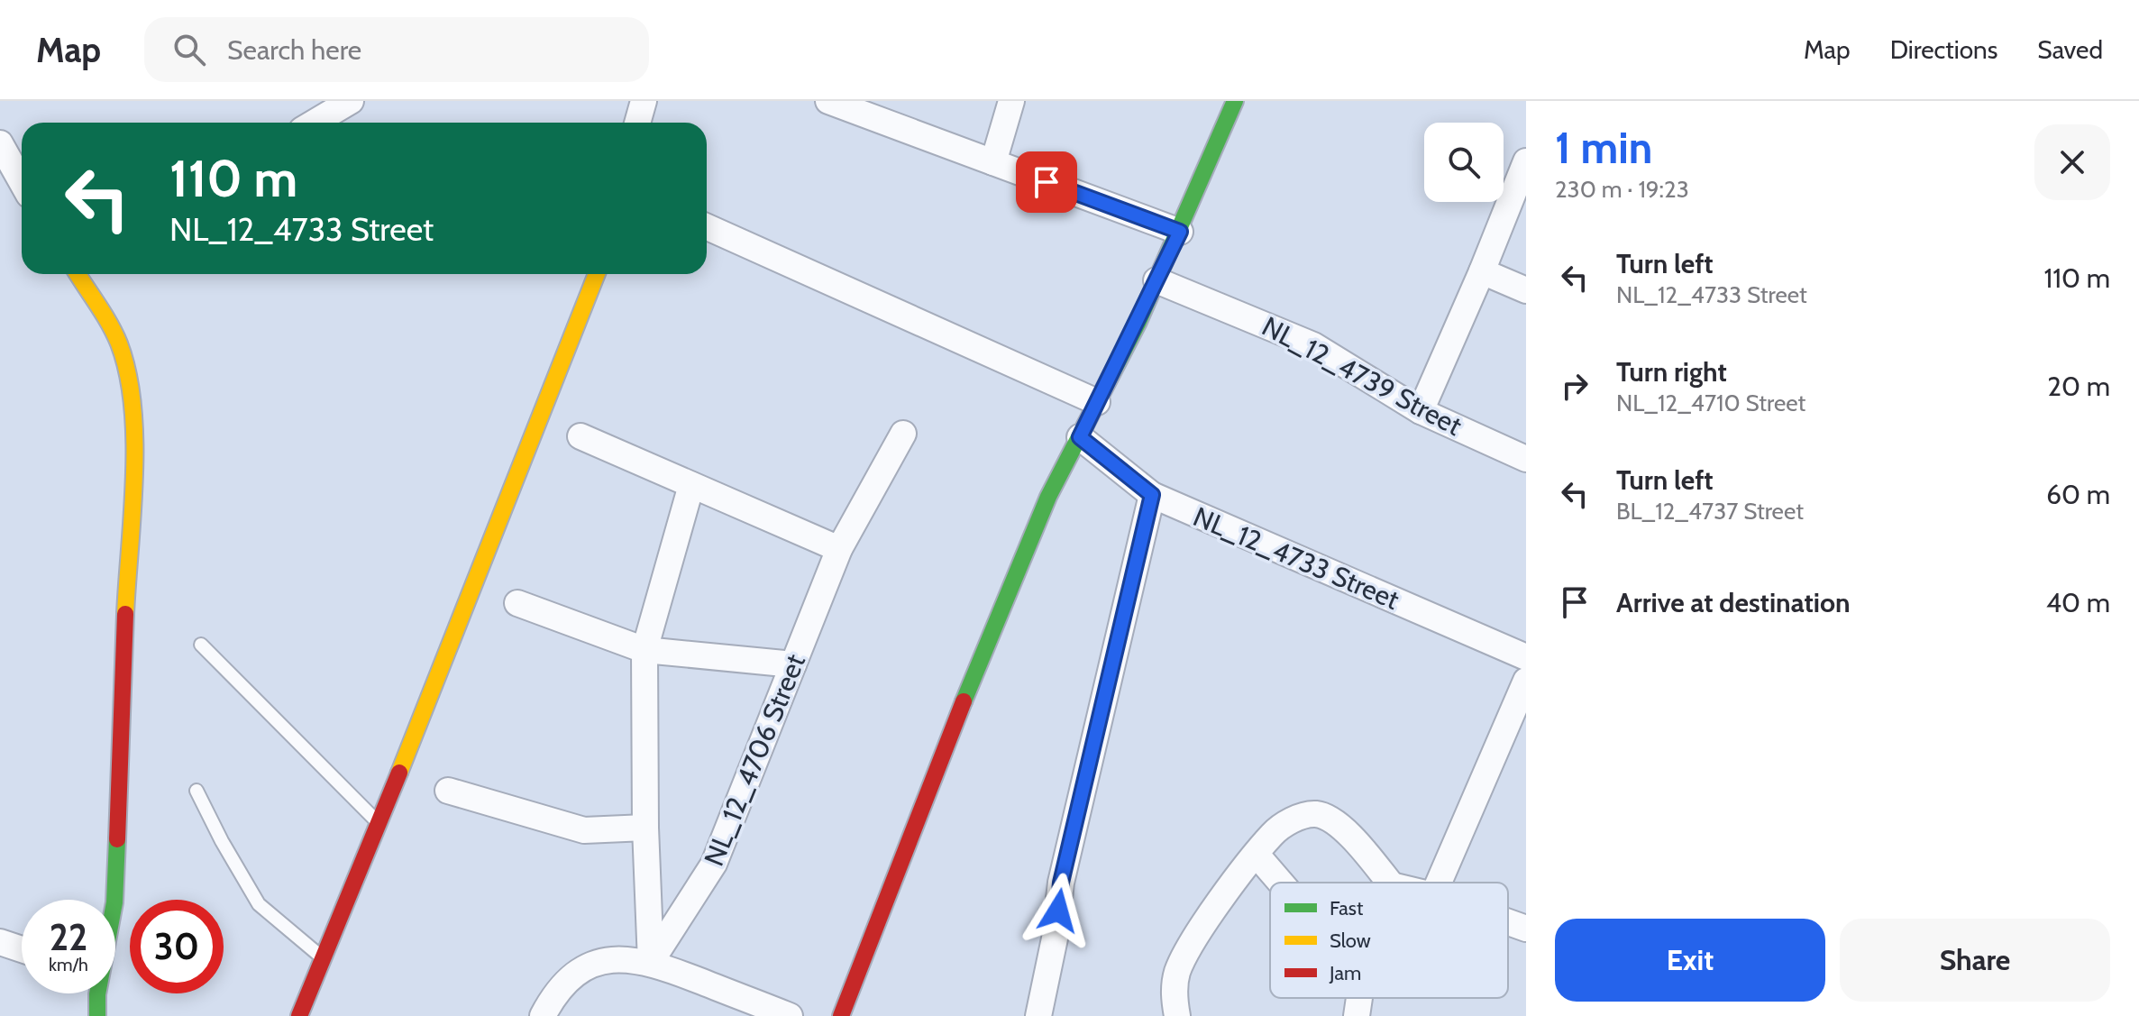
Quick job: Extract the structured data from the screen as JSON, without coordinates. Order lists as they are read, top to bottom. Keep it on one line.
{"streets":{"street":["NL_12_4739 Street","NL_12_4733 Street","NL_12_4706 Street"]},"legend":["Fast","Slow","Jam"],"page":{"header":"Map","search":"Search here","nav":["Map","Directions","Saved"],"heading":["1 min","230 m · 19:23"],"turn":["110 m","NL_12_4733 Street"],"list":[{"name":"Turn left","note":"NL_12_4733 Street","value":"110 m"},{"name":"Turn right","note":"NL_12_4710 Street","value":"20 m"},{"name":"Turn left","note":"BL_12_4737 Street","value":"60 m"},{"name":"Arrive at destination","value":"40 m"}],"speed":"22 km/h","limit":"30","buttons":["Exit","Share"]}}
